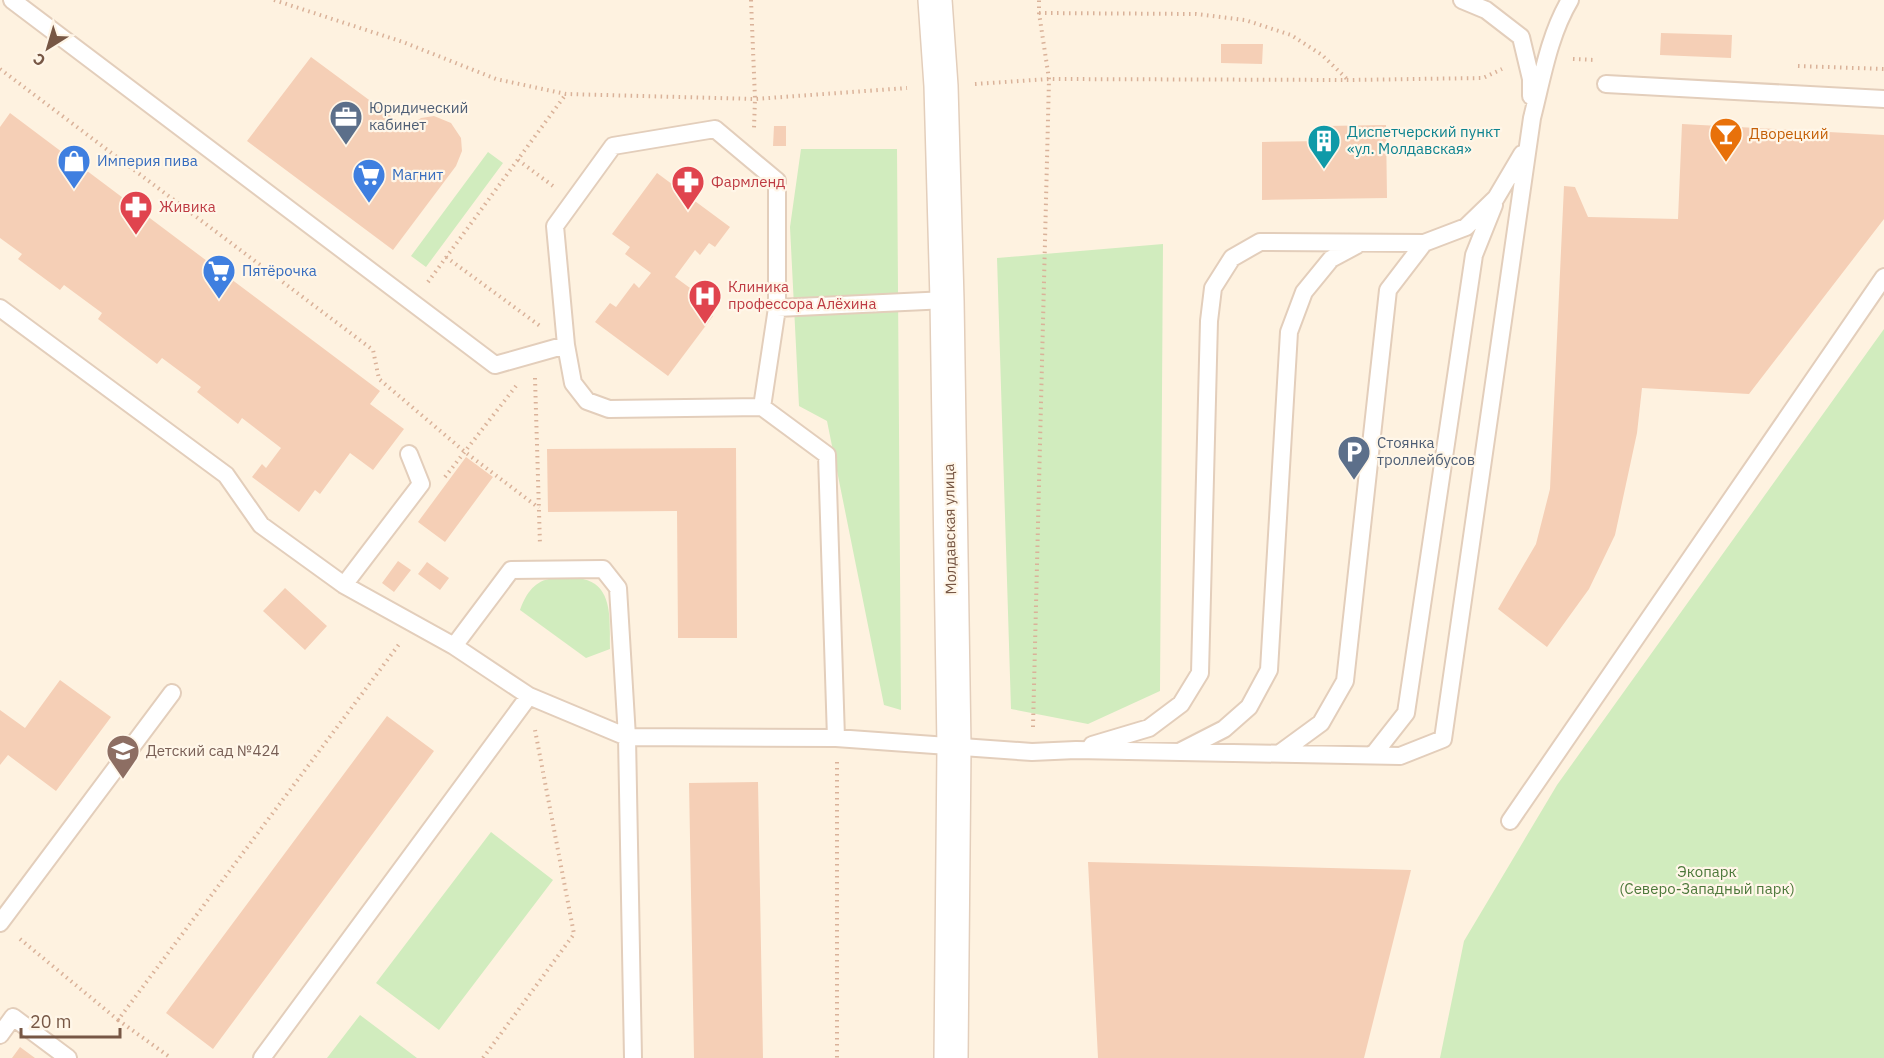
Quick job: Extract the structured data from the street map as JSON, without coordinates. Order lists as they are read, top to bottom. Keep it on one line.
{"streets":{"street":["Молдавская улица"]},"parks":["Экопарк (Северо-Западный парк)"],"places":{"office":["Юридический кабинет"],"bar":["Дворецкий"],"building":["Диспетчерский пункт «ул. Молдавская»"],"shop":["Империя пива"],"supermarket":["Магнит","Пятёрочка"],"pharmacy":["Фармленд","Живика"],"hospital":["Клиника профессора Алёхина"],"parking":["Стоянка троллейбусов"],"school or university":["Детский сад №424"]},"scale_bar":"20 m","north":"bottom left"}
